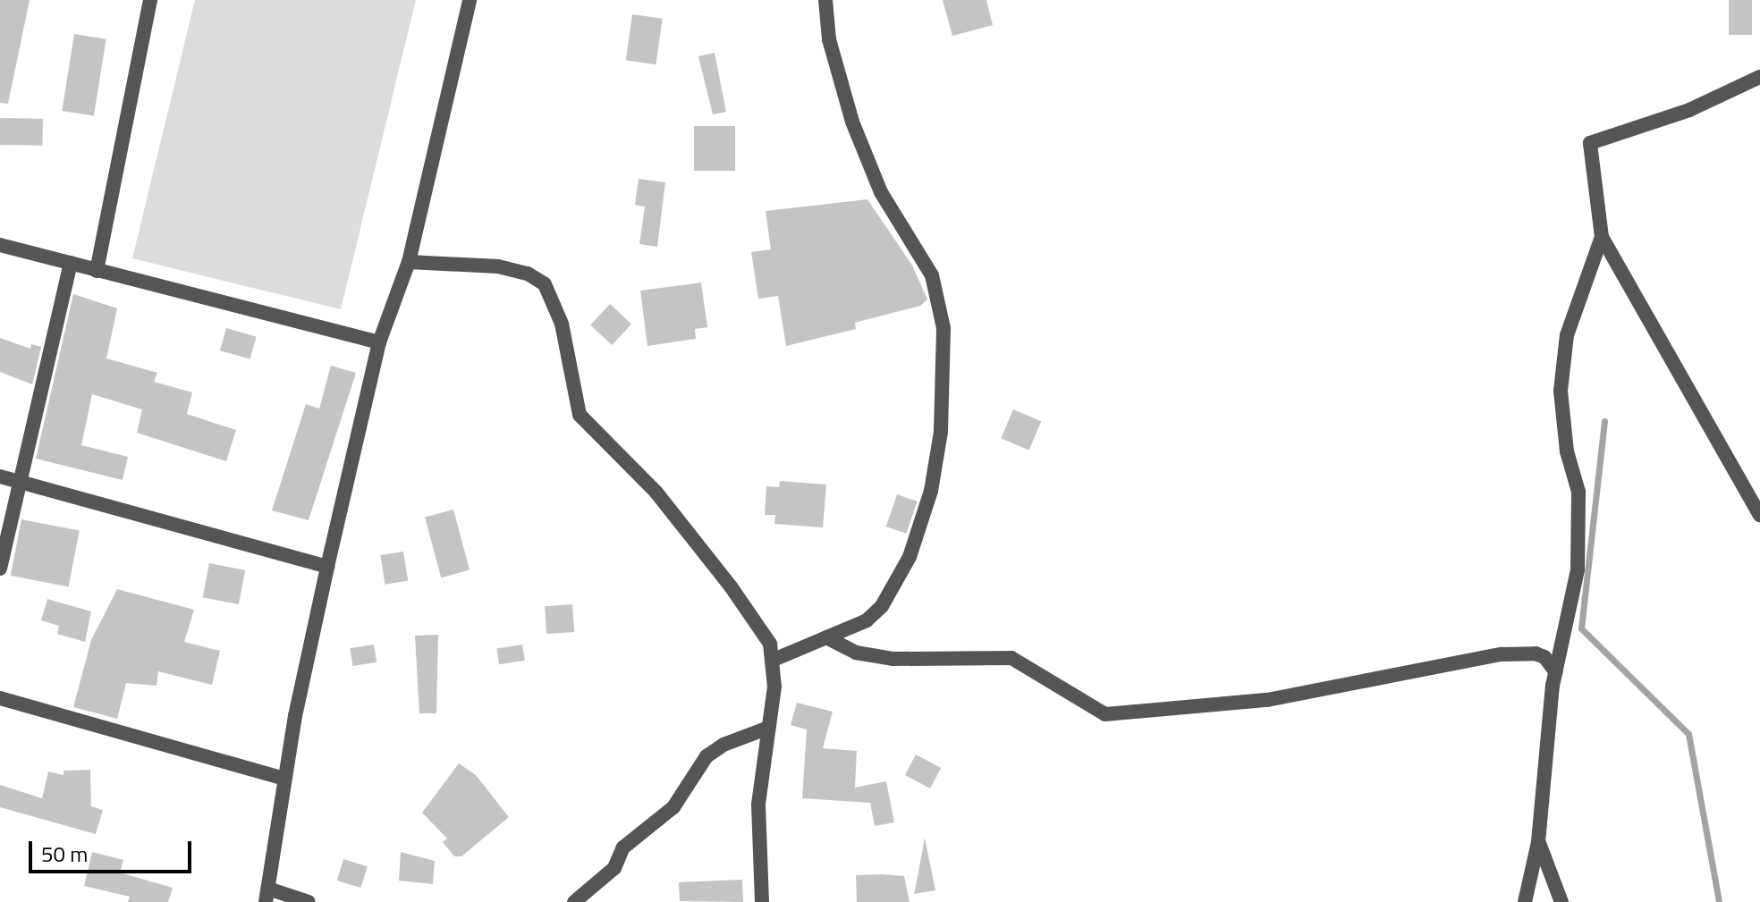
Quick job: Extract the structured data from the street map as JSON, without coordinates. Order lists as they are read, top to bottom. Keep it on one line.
{"scale_bar":"50 m"}
